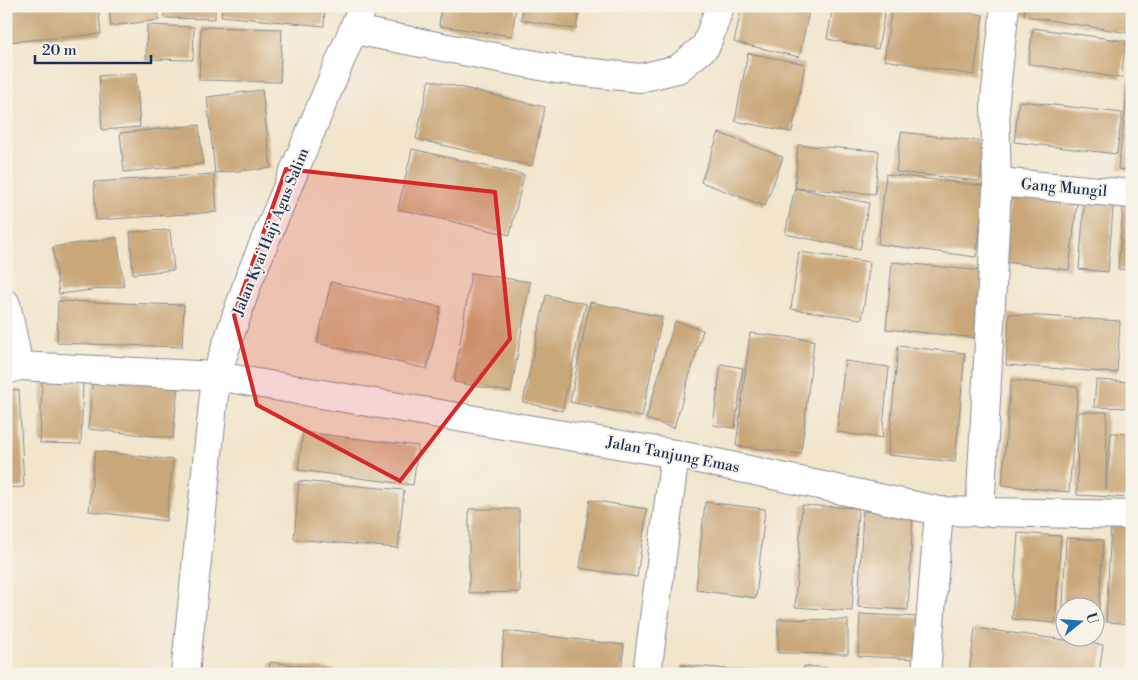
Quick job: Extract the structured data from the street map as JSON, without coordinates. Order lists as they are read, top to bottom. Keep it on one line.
{"streets":{"street":["Gang Mungil","Jalan Kyai Haji Agus Salim","Jalan Tanjung Emas"]},"crossings":[["Jalan Kyai Haji Agus Salim","Jalan Tanjung Emas"]],"scale_bar":"20 m","north":"right"}
